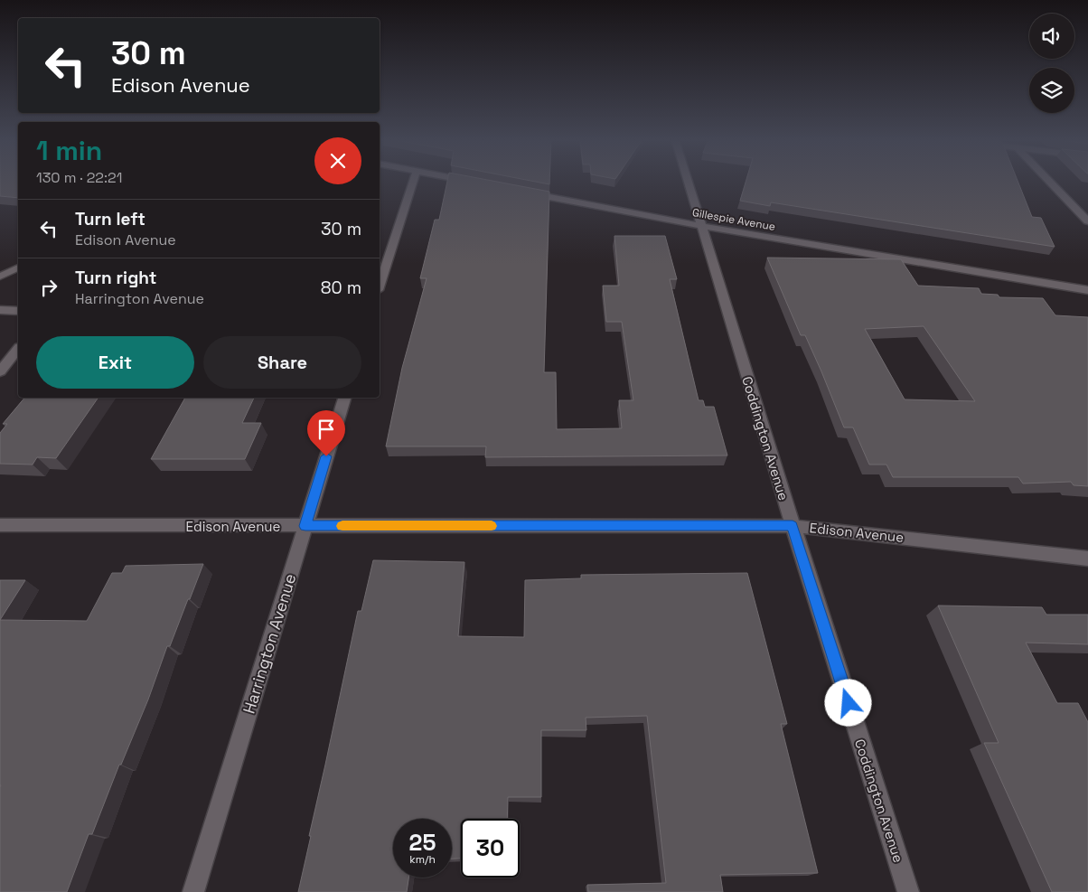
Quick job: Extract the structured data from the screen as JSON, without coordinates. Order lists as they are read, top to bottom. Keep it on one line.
{"streets":{"street":["Gillespie Avenue","Coddington Avenue","Edison Avenue","Harrington Avenue"]},"crossings":[["Gillespie Avenue","Coddington Avenue"],["Coddington Avenue","Edison Avenue"],["Edison Avenue","Harrington Avenue"]],"page":{"turn":["30 m","Edison Avenue"],"heading":["1 min","130 m · 22:21"],"list":[{"name":"Turn left","note":"Edison Avenue","value":"30 m"},{"name":"Turn right","note":"Harrington Avenue","value":"80 m"}],"buttons":["Exit","Share"],"speed":"25 km/h","limit":"30"}}
